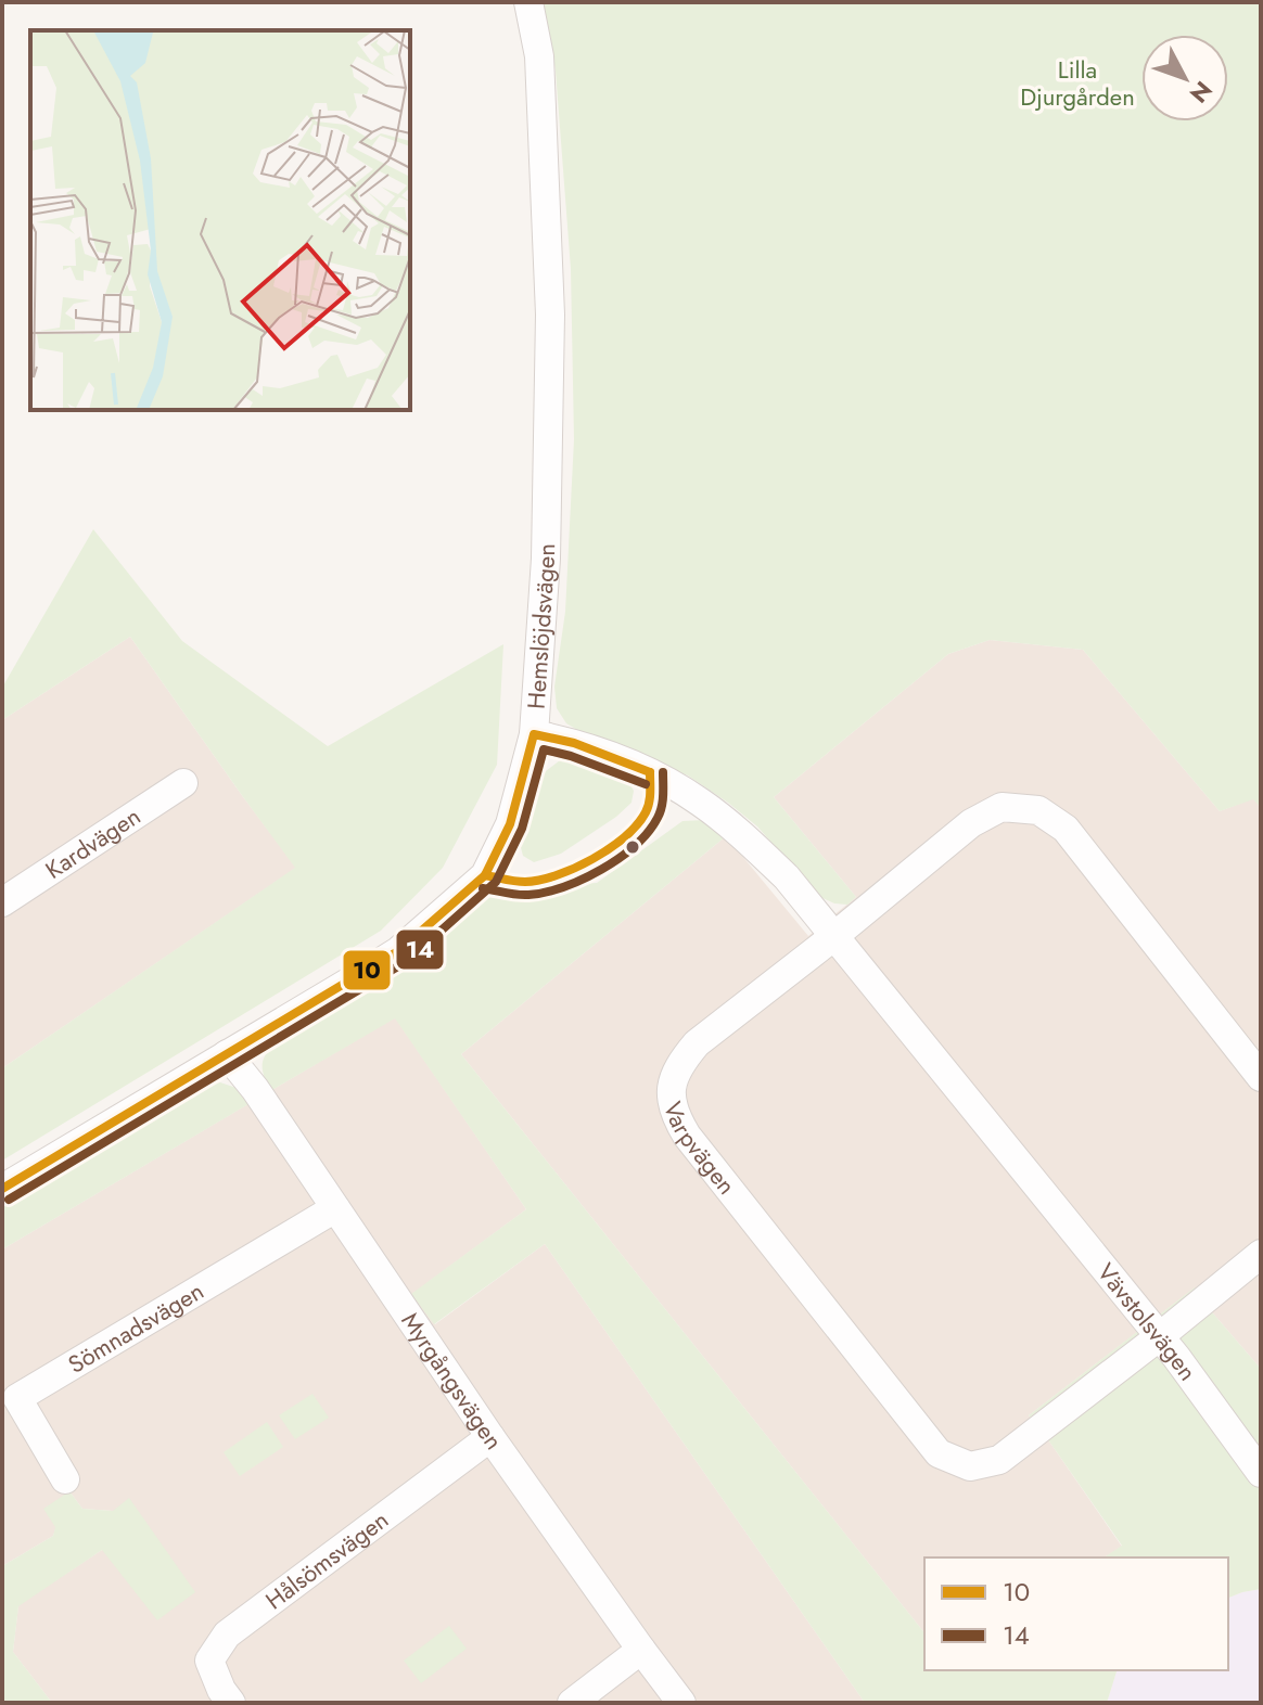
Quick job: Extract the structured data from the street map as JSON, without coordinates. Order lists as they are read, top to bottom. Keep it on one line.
{"streets":{"street":["Hemslöjdsvägen","Kardvägen","Varpvägen","Vävstolsvägen","Sömnadsvägen","Myrgångsvägen","Hålsömsvägen"]},"crossings":[["Hemslöjdsvägen","Vävstolsvägen"],["Hemslöjdsvägen","Myrgångsvägen"],["Varpvägen","Vävstolsvägen"],["Sömnadsvägen","Myrgångsvägen"],["Myrgångsvägen","Hålsömsvägen"]],"parks":["Lilla Djurgården"],"lines":["transit line 10","transit line 14"],"legend":["10","14"],"north":"bottom right"}
